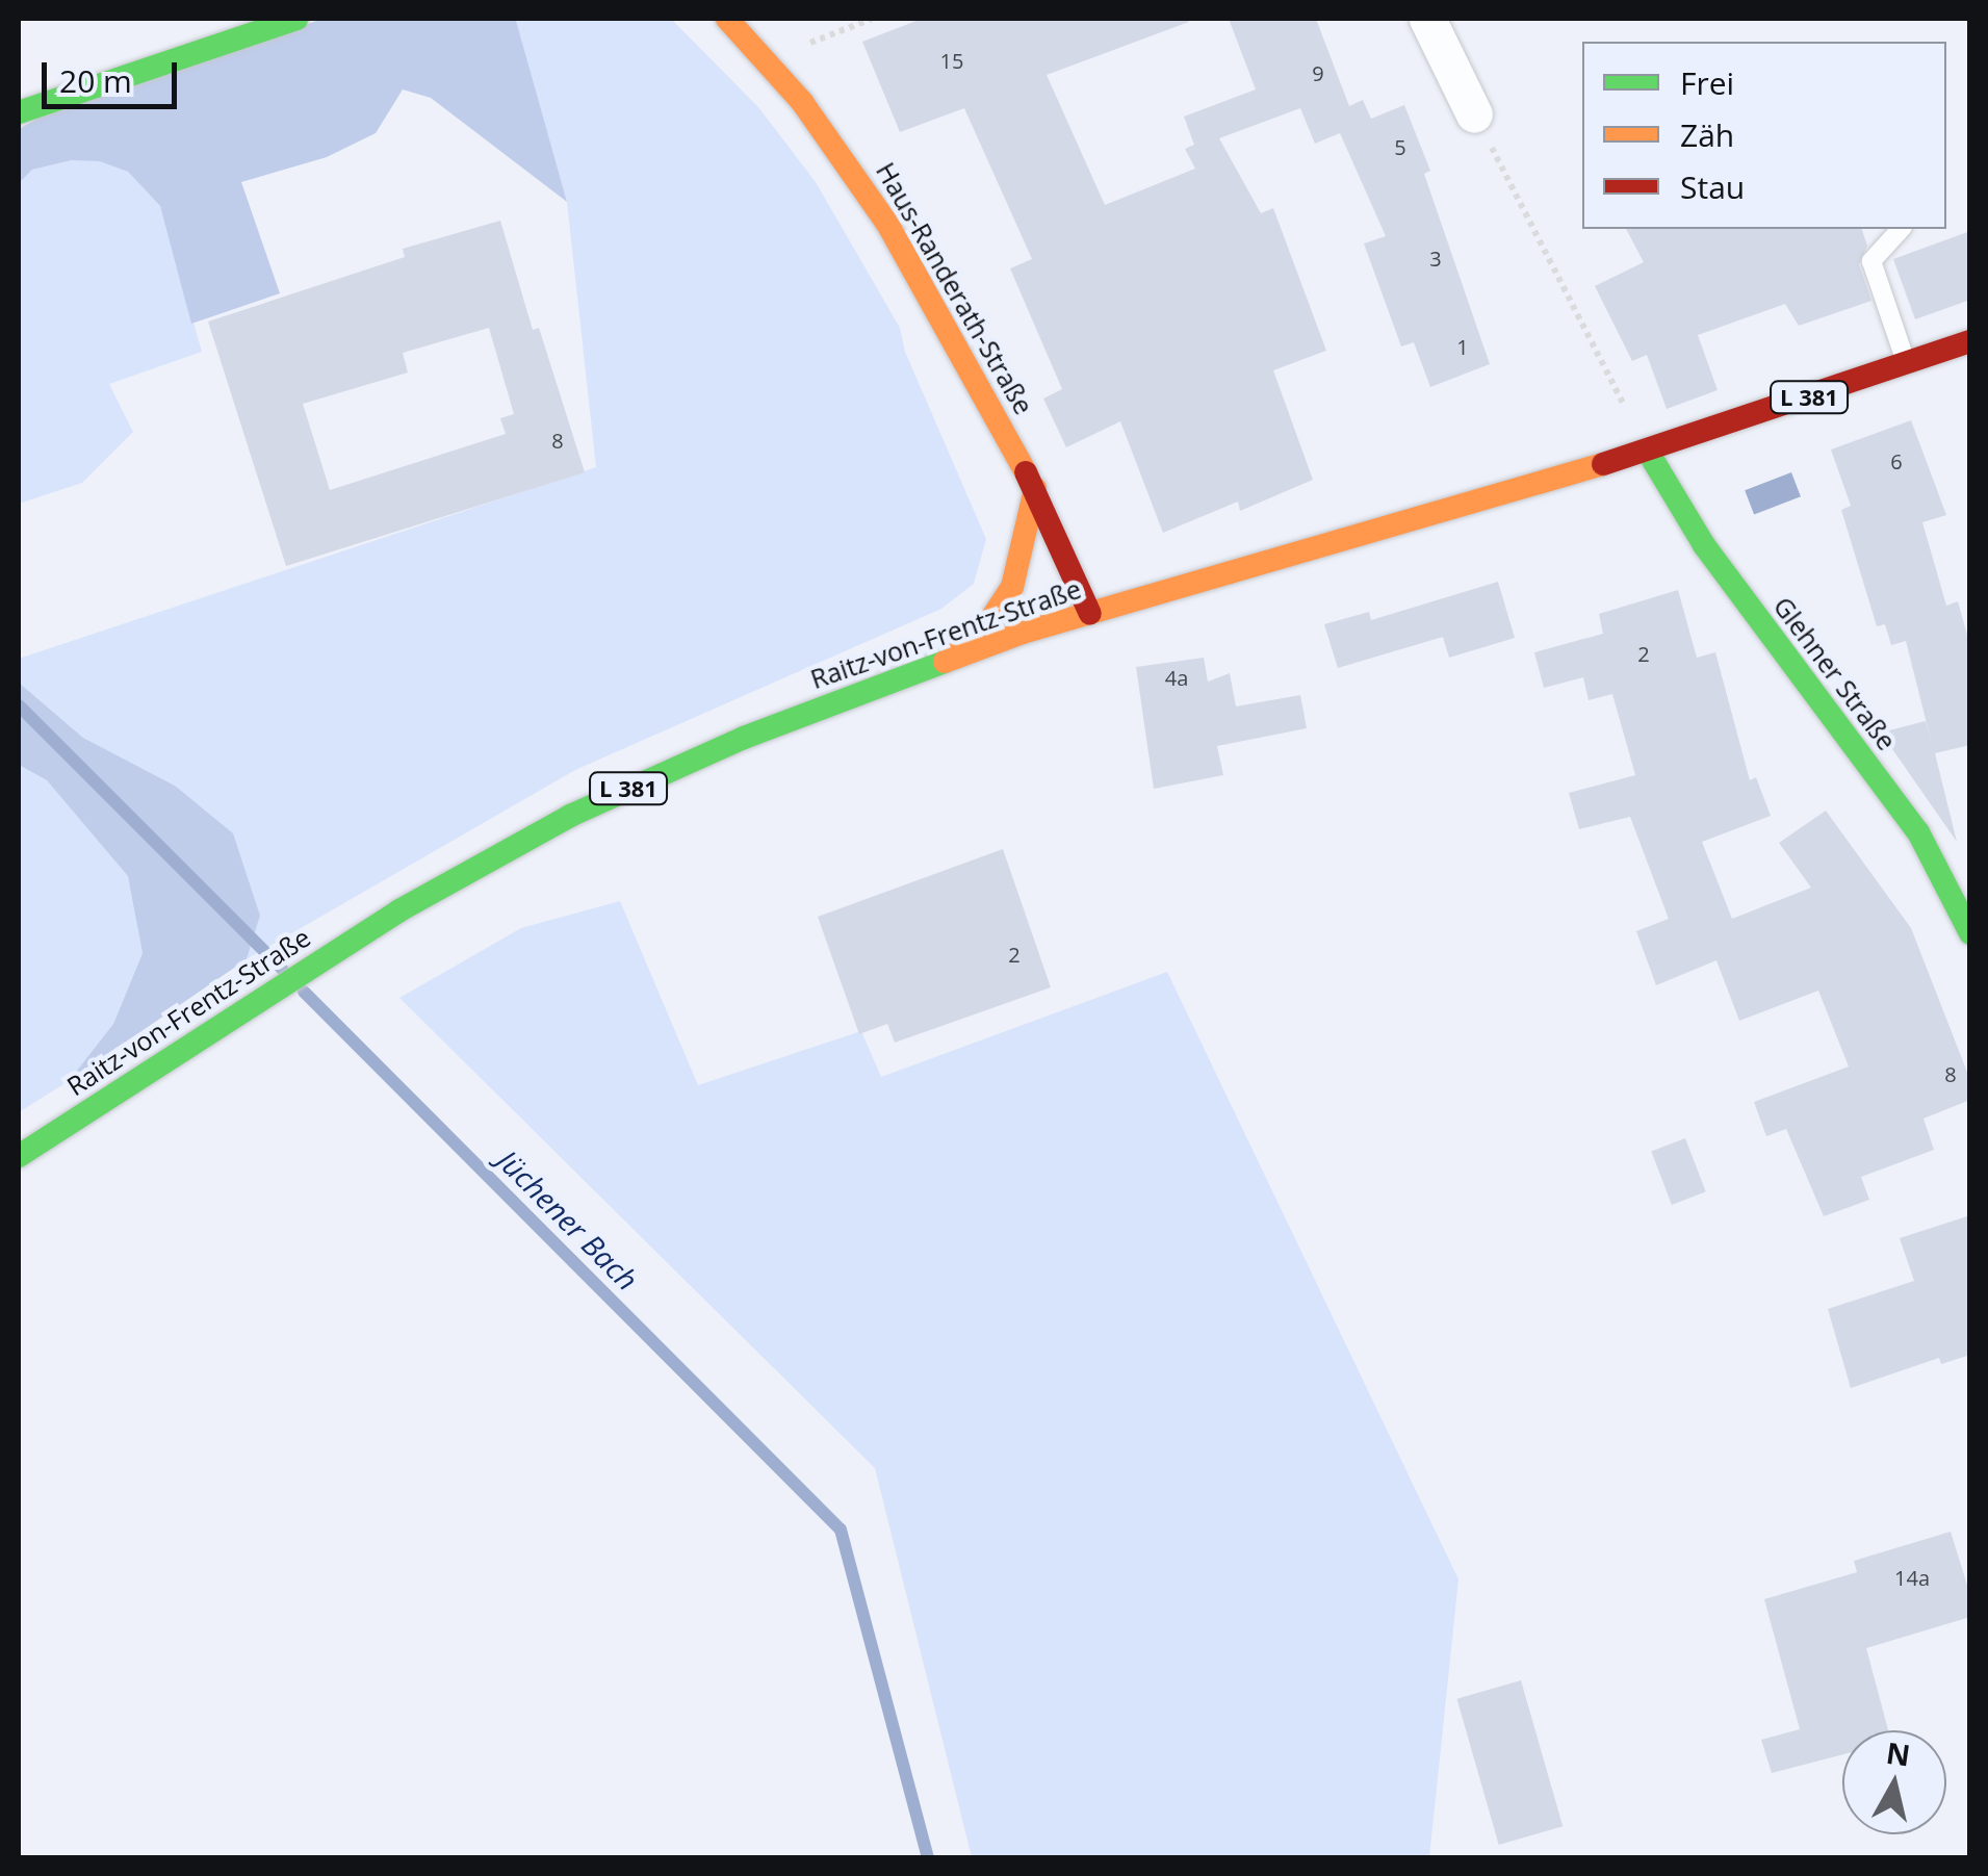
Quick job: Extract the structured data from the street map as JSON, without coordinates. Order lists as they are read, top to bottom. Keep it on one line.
{"streets":{"main road":["Haus-Randerath-Straße","L 381","Raitz-von-Frentz-Straße","Glehner Straße"]},"crossings":[["Haus-Randerath-Straße","Raitz-von-Frentz-Straße"],["Raitz-von-Frentz-Straße","Glehner Straße"]],"water":["Jüchener Bach"],"house_numbers":["15","9","5","3","1","8","6","2","4a","2","8","14a"],"legend":["Frei","Zäh","Stau"],"scale_bar":"20 m","north":"top"}
